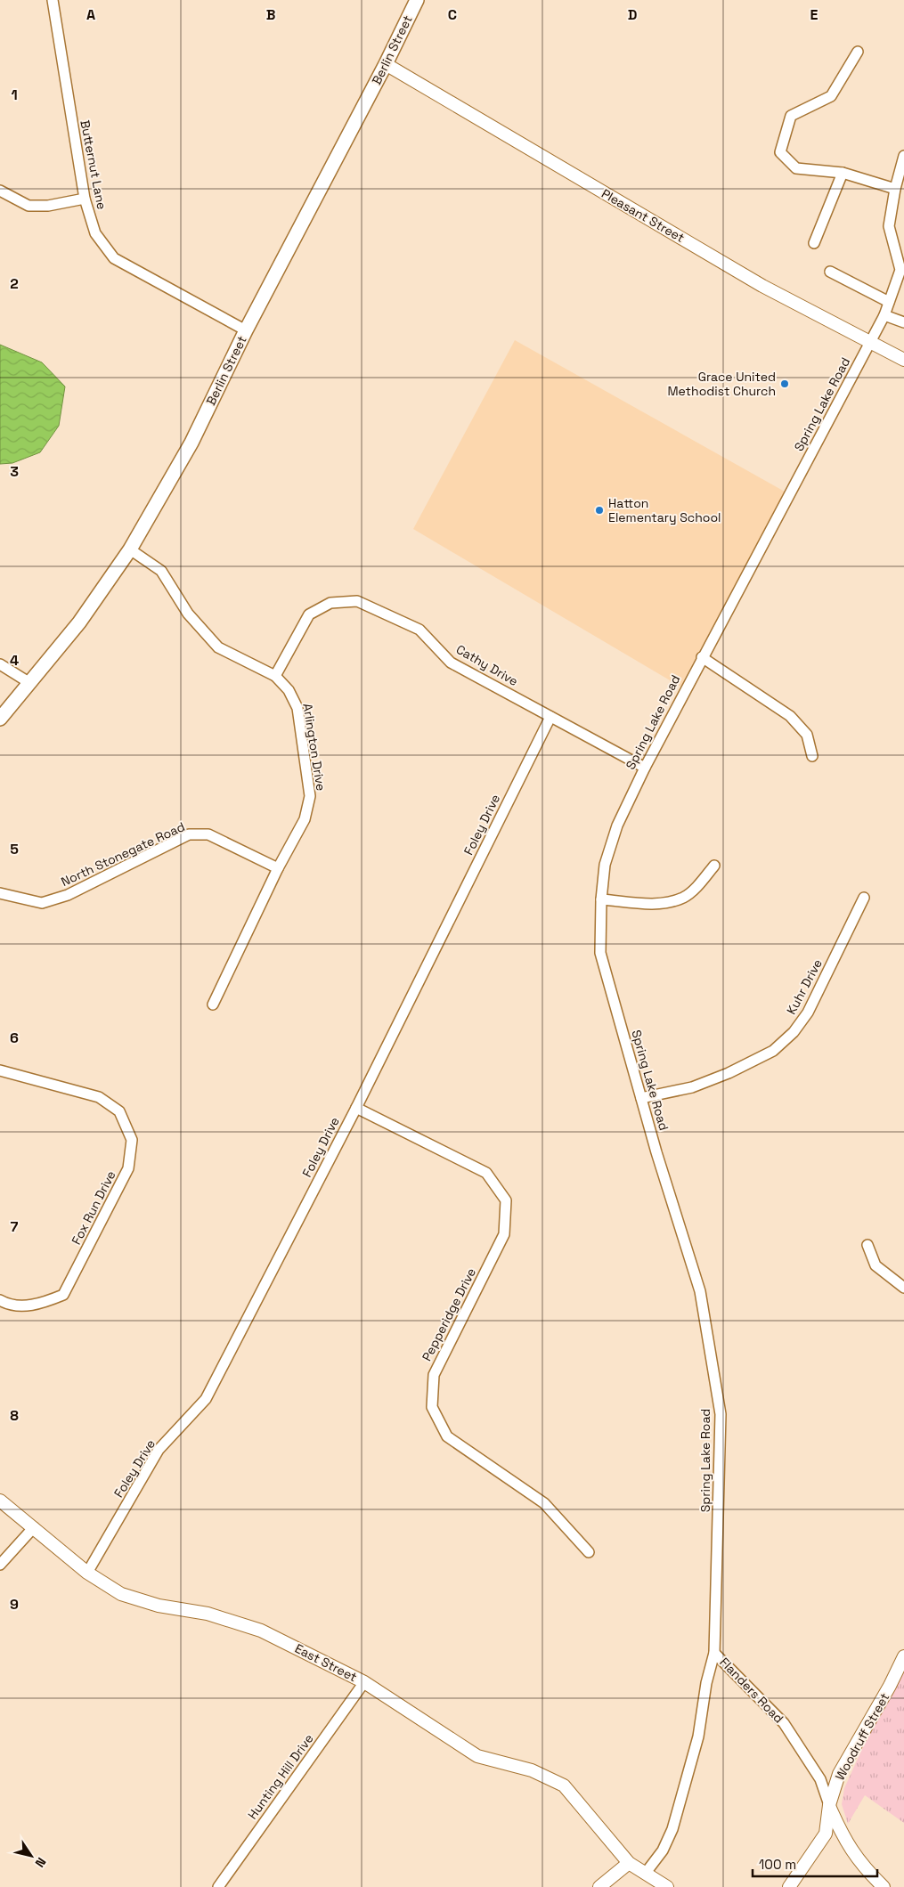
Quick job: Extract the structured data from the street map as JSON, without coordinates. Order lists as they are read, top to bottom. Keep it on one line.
{"streets":{"main road":["Berlin Street"],"street":["Butternut Lane","Pleasant Street","Spring Lake Road","Cathy Drive","Arlington Drive","Foley Drive","North Stonegate Road","Kuhr Drive","Fox Run Drive","Pepperidge Drive","East Street","Flanders Road","Woodruff Street","Hunting Hill Drive"]},"crossings":[["Berlin Street","Butternut Lane"],["Berlin Street","Pleasant Street"],["Berlin Street","Arlington Drive"],["Pleasant Street","Spring Lake Road"],["Spring Lake Road","Cathy Drive"],["Spring Lake Road","Kuhr Drive"],["Spring Lake Road","Flanders Road"],["Cathy Drive","Arlington Drive"],["Cathy Drive","Foley Drive"],["Arlington Drive","North Stonegate Road"],["Foley Drive","Pepperidge Drive"],["Foley Drive","East Street"],["East Street","Hunting Hill Drive"],["Flanders Road","Woodruff Street"]],"places":["Grace United Methodist Church","Hatton Elementary School"],"scale_bar":"100 m","north":"bottom right","grid":{"columns":["A","B","C","D","E"],"rows":["1","2","3","4","5","6","7","8","9"]}}
